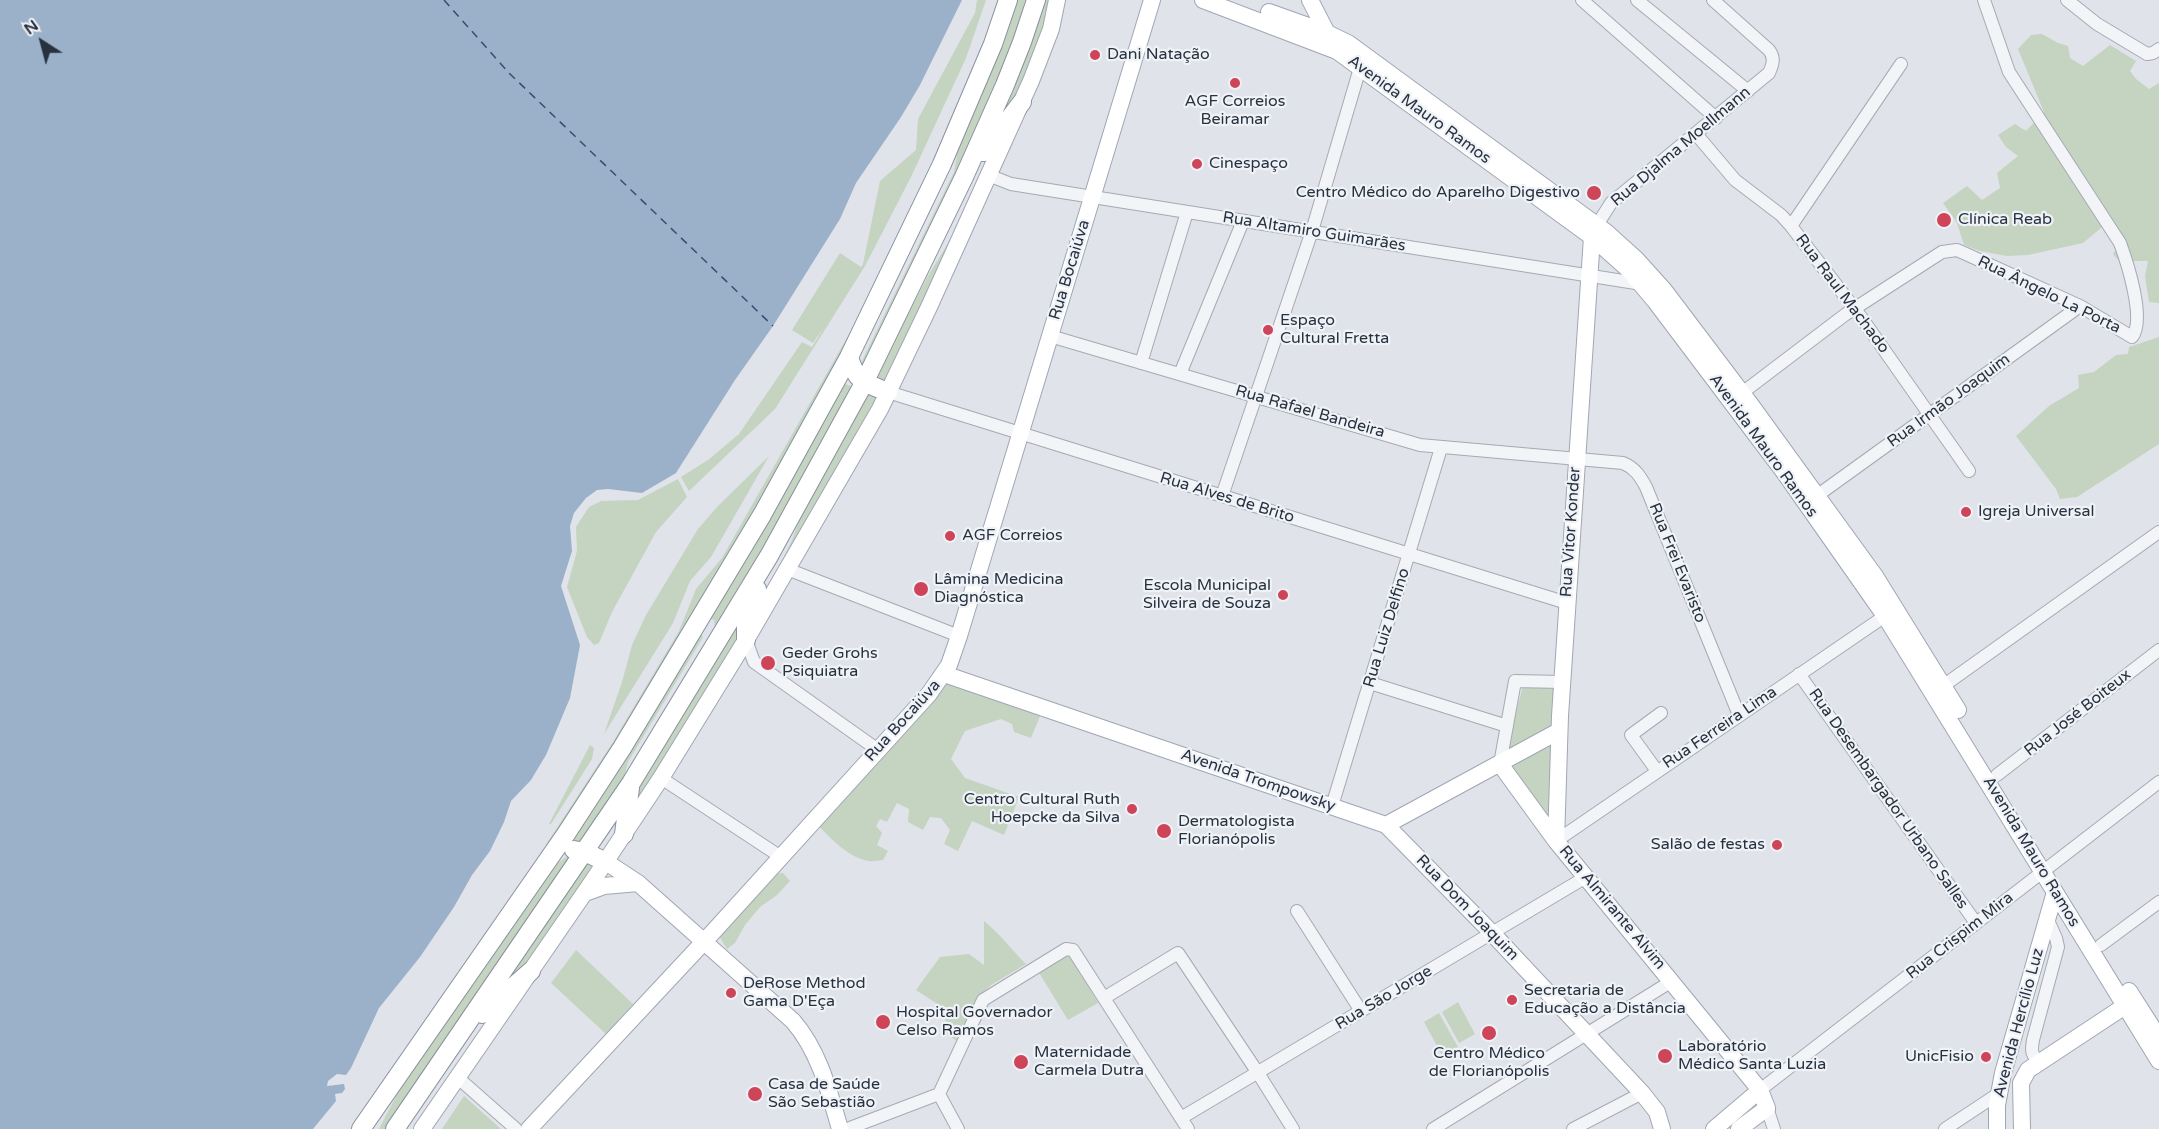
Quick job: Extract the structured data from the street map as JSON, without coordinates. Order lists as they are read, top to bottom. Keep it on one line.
{"streets":{"main road":["Avenida Mauro Ramos","Rua Bocaiúva","Rua Vitor Konder","Avenida Trompowsky","Rua Dom Joaquim","Rua Almirante Alvim","Avenida Hercílio Luz"],"street":["Rua Djalma Moellmann","Rua Altamiro Guimarães","Rua Raul Machado","Rua Ângelo La Porta","Rua Irmão Joaquim","Rua Rafael Bandeira","Rua Alves de Brito","Rua Frei Evaristo","Rua Luiz Delfino","Rua José Boiteux","Rua Ferreira Lima","Rua Desembargador Urbano Salles","Rua Crispim Mira","Rua São Jorge"]},"crossings":[["Avenida Mauro Ramos","Rua Djalma Moellmann"],["Avenida Mauro Ramos","Rua Altamiro Guimarães"],["Avenida Mauro Ramos","Rua Ângelo La Porta"],["Avenida Mauro Ramos","Rua Irmão Joaquim"],["Avenida Mauro Ramos","Rua Vitor Konder"],["Avenida Mauro Ramos","Rua José Boiteux"],["Avenida Mauro Ramos","Rua Ferreira Lima"],["Avenida Mauro Ramos","Rua Crispim Mira"],["Avenida Mauro Ramos","Avenida Hercílio Luz"],["Rua Djalma Moellmann","Rua Raul Machado"],["Rua Djalma Moellmann","Rua Vitor Konder"],["Rua Altamiro Guimarães","Rua Bocaiúva"],["Rua Altamiro Guimarães","Rua Vitor Konder"],["Rua Bocaiúva","Rua Rafael Bandeira"],["Rua Bocaiúva","Rua Alves de Brito"],["Rua Bocaiúva","Avenida Trompowsky"],["Rua Raul Machado","Rua Ângelo La Porta"],["Rua Raul Machado","Rua Irmão Joaquim"],["Rua Ângelo La Porta","Rua Irmão Joaquim"],["Rua Rafael Bandeira","Rua Vitor Konder"],["Rua Rafael Bandeira","Rua Frei Evaristo"],["Rua Rafael Bandeira","Rua Luiz Delfino"],["Rua Alves de Brito","Rua Vitor Konder"],["Rua Alves de Brito","Rua Luiz Delfino"],["Rua Vitor Konder","Rua Frei Evaristo"],["Rua Vitor Konder","Rua Ferreira Lima"],["Rua Vitor Konder","Rua Almirante Alvim"],["Rua Frei Evaristo","Rua Ferreira Lima"],["Rua Luiz Delfino","Avenida Trompowsky"],["Rua Ferreira Lima","Rua Desembargador Urbano Salles"],["Rua Ferreira Lima","Rua Almirante Alvim"],["Avenida Trompowsky","Rua Dom Joaquim"],["Rua Desembargador Urbano Salles","Rua Crispim Mira"],["Rua Dom Joaquim","Rua São Jorge"],["Rua Almirante Alvim","Rua Crispim Mira"],["Rua Almirante Alvim","Rua São Jorge"]],"places":["Dani Natação","AGF Correios Beiramar","Cinespaço","Centro Médico do Aparelho Digestivo","Clínica Reab","Espaço Cultural Fretta","Igreja Universal","AGF Correios","Lâmina Medicina Diagnóstica","Escola Municipal Silveira de Souza","Geder Grohs Psiquiatra","Centro Cultural Ruth Hoepcke da Silva","Dermatologista Florianópolis","Salão de festas","DeRose Method Gama D'Eça","Secretaria de Educação a Distância","Hospital Governador Celso Ramos","Centro Médico de Florianópolis","Laboratório Médico Santa Luzia","UnicFisio","Maternidade Carmela Dutra","Casa de Saúde São Sebastião"],"north":"top left"}
